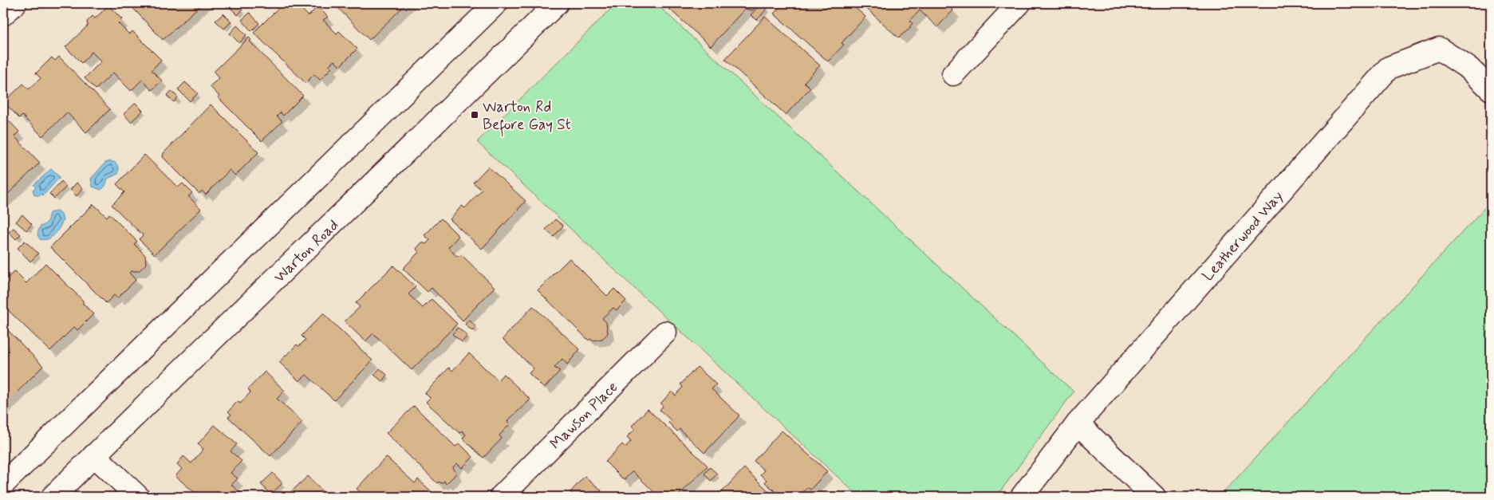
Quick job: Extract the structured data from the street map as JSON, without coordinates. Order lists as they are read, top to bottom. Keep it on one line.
{"streets":{"main road":["Leatherwood Way","Warton Road","Mawson Place"]},"places":{"transit":["Warton Rd Before Gay St"]}}
